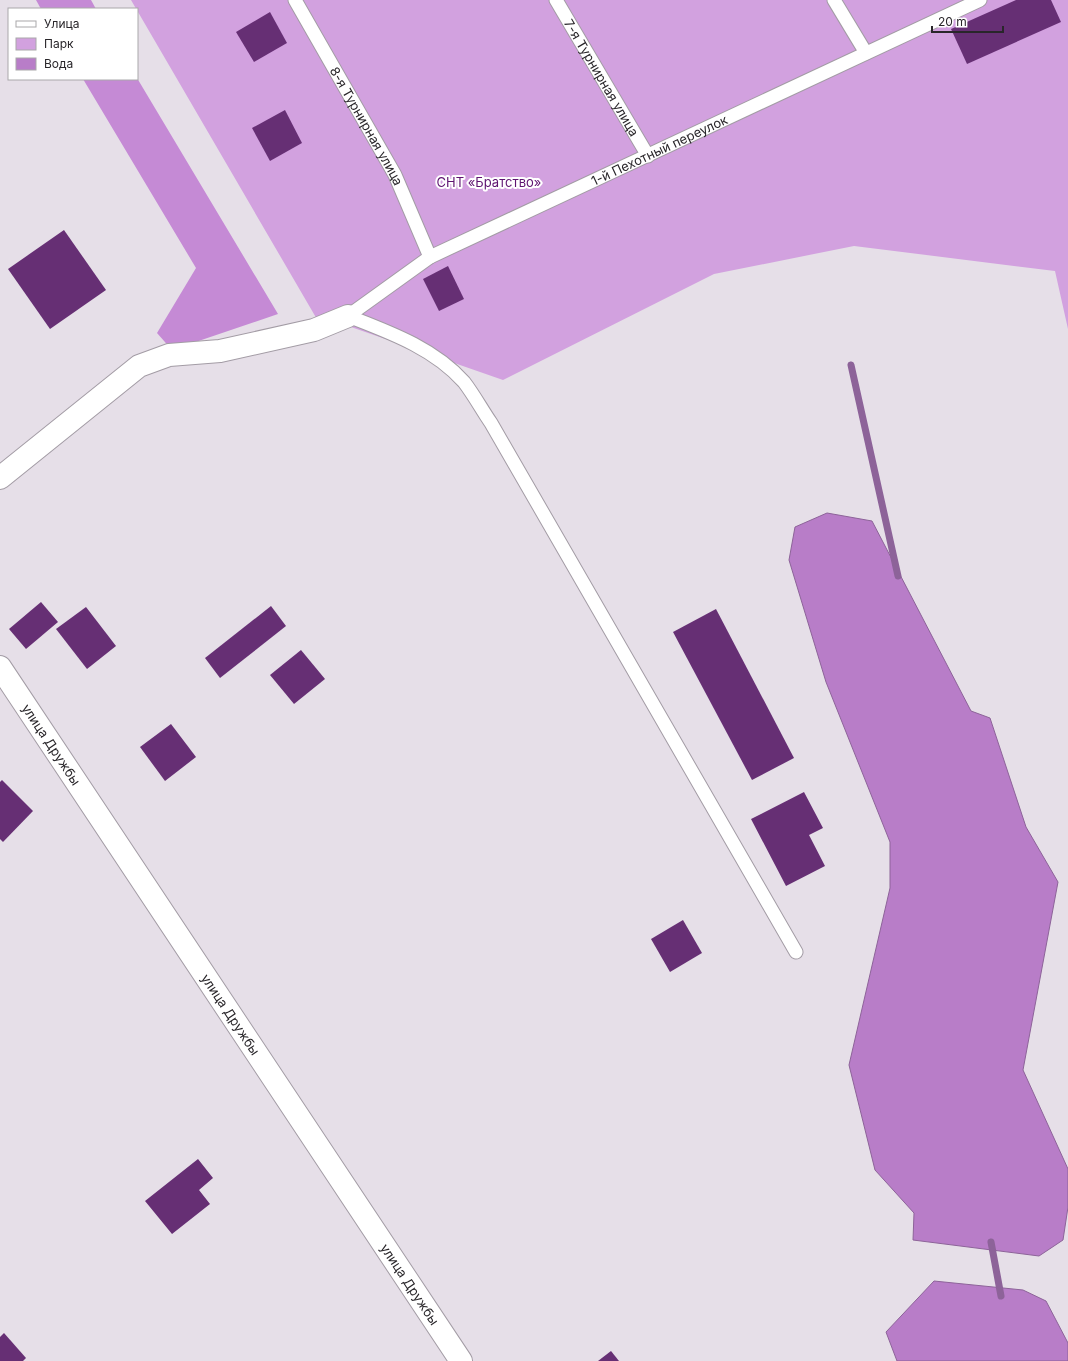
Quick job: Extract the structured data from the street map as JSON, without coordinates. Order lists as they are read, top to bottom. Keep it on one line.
{"streets":{"street":["улица Дружбы"],"lane":["7-я Турнирная улица","8-я Турнирная улица","1-й Пехотный переулок"]},"crossings":[["7-я Турнирная улица","1-й Пехотный переулок"],["8-я Турнирная улица","1-й Пехотный переулок"]],"parks":["СНТ «Братство»"],"legend":["Улица","Парк","Вода"],"scale_bar":"20 m"}
